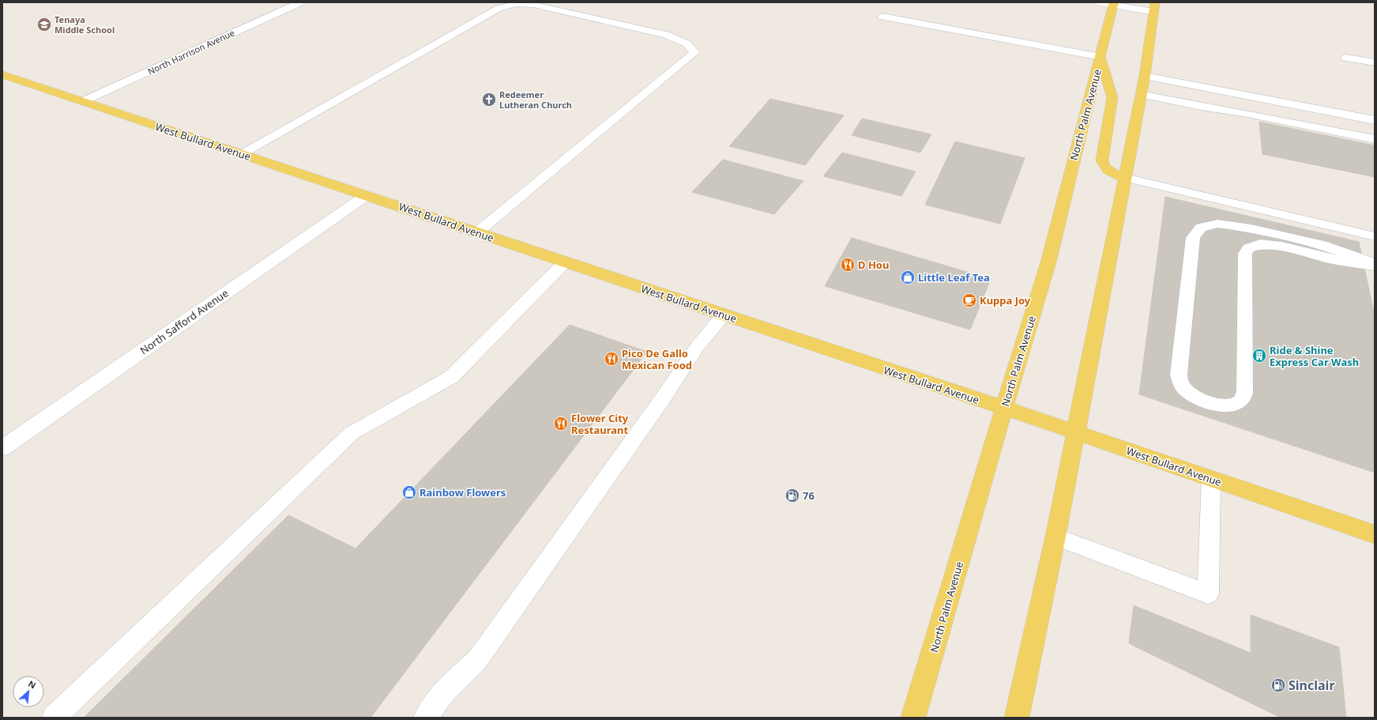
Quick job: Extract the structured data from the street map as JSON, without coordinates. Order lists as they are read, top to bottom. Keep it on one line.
{"streets":{"main road":["North Palm Avenue","West Bullard Avenue"],"street":["North Harrison Avenue","North Safford Avenue"]},"crossings":[["North Harrison Avenue","West Bullard Avenue"],["North Palm Avenue","West Bullard Avenue"],["West Bullard Avenue","North Safford Avenue"]],"places":{"school or university":["Tenaya Middle School"],"church":["Redeemer Lutheran Church"],"restaurant":["D Hou","Pico De Gallo Mexican Food","Flower City Restaurant"],"shop":["Little Leaf Tea","Rainbow Flowers"],"cafe":["Kuppa Joy"],"building":["Ride & Shine Express Car Wash"],"fuel station":["76","Sinclair"]},"north":"top right"}
